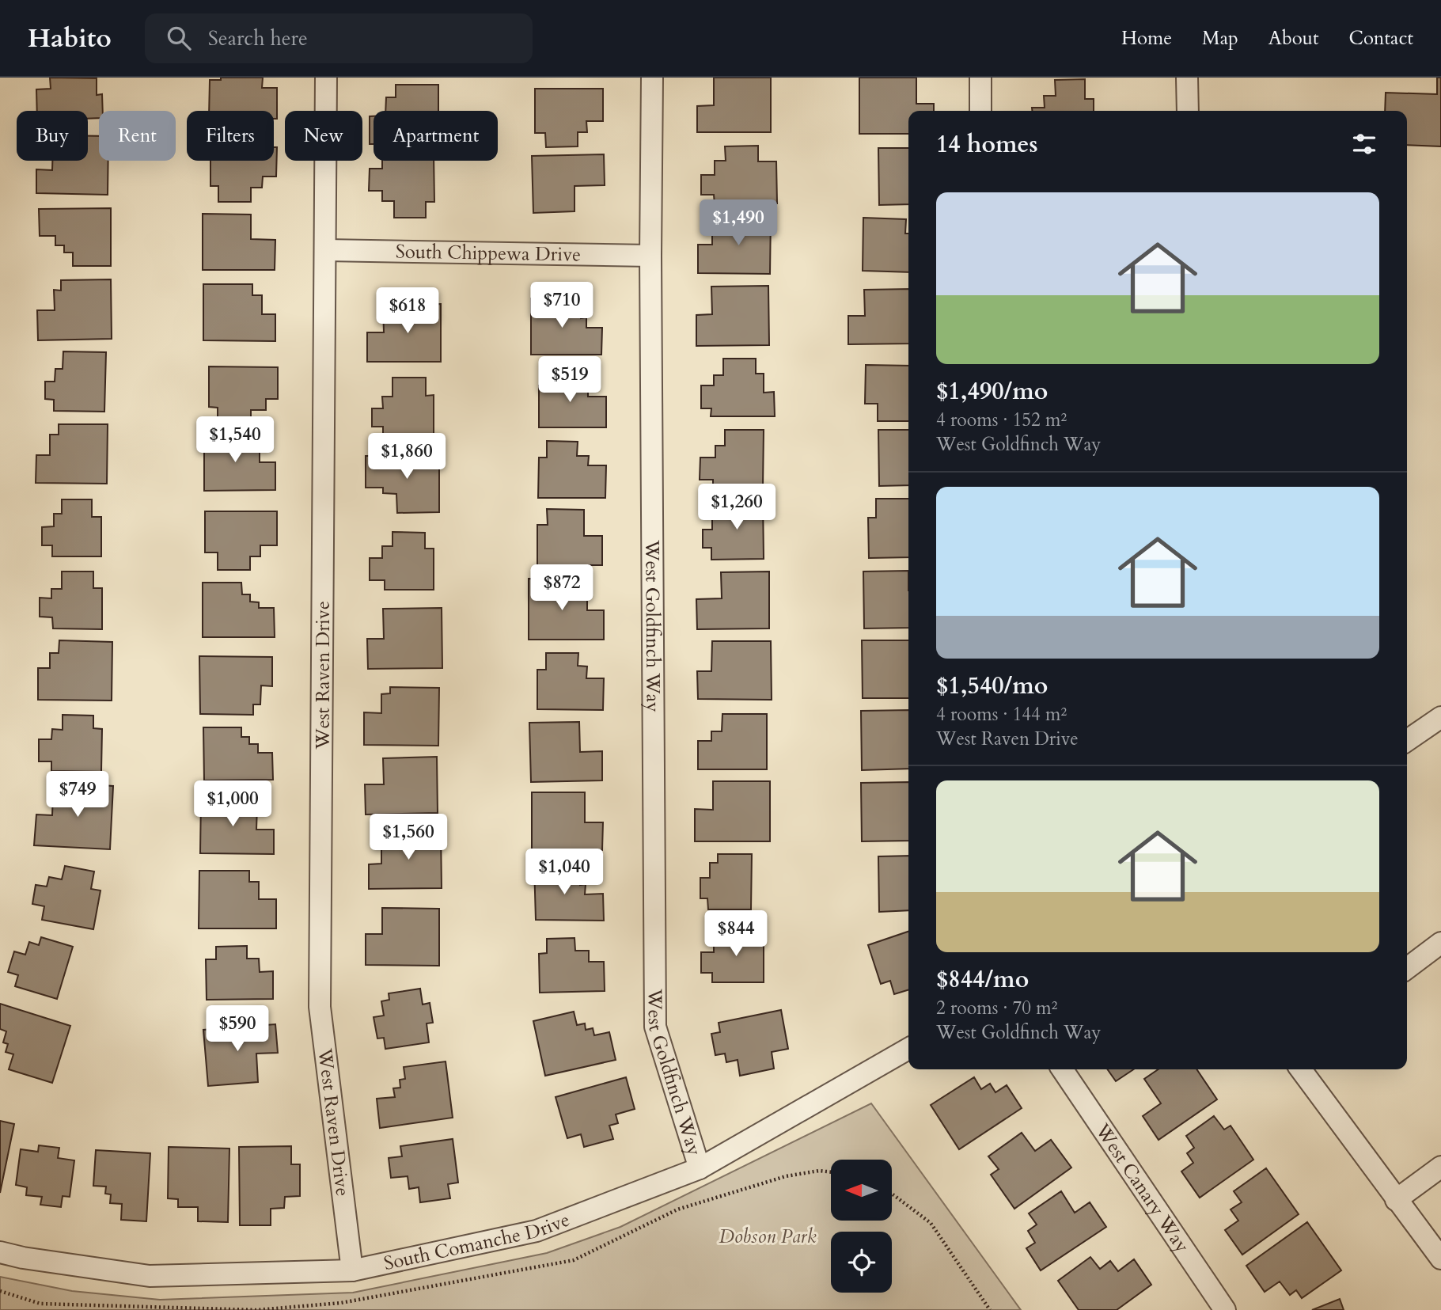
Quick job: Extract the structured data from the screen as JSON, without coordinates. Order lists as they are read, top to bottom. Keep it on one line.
{"streets":{"street":["South Chippewa Drive","West Goldfinch Way","West Raven Drive","West Canary Way","South Comanche Drive"]},"crossings":[["South Chippewa Drive","West Goldfinch Way"],["South Chippewa Drive","West Raven Drive"],["West Goldfinch Way","South Comanche Drive"],["West Raven Drive","South Comanche Drive"]],"parks":["Dobson Park"],"north":"left","page":{"header":"Habito","search":"Search here","nav":["Home","Map","About","Contact"],"chip":["Buy","Rent","Filters","New","Apartment"],"heading":"14 homes","list":[{"name":"$1,490/mo","note":"4 rooms · 152 m² · West Goldfinch Way"},{"name":"$1,540/mo","note":"4 rooms · 144 m² · West Raven Drive"},{"name":"$844/mo","note":"2 rooms · 70 m² · West Goldfinch Way"}],"price":["$1,490","$710","$618","$519","$1,540","$1,860","$1,260","$872","$749","$1,000","$1,560","$1,040","$844","$590"]}}
